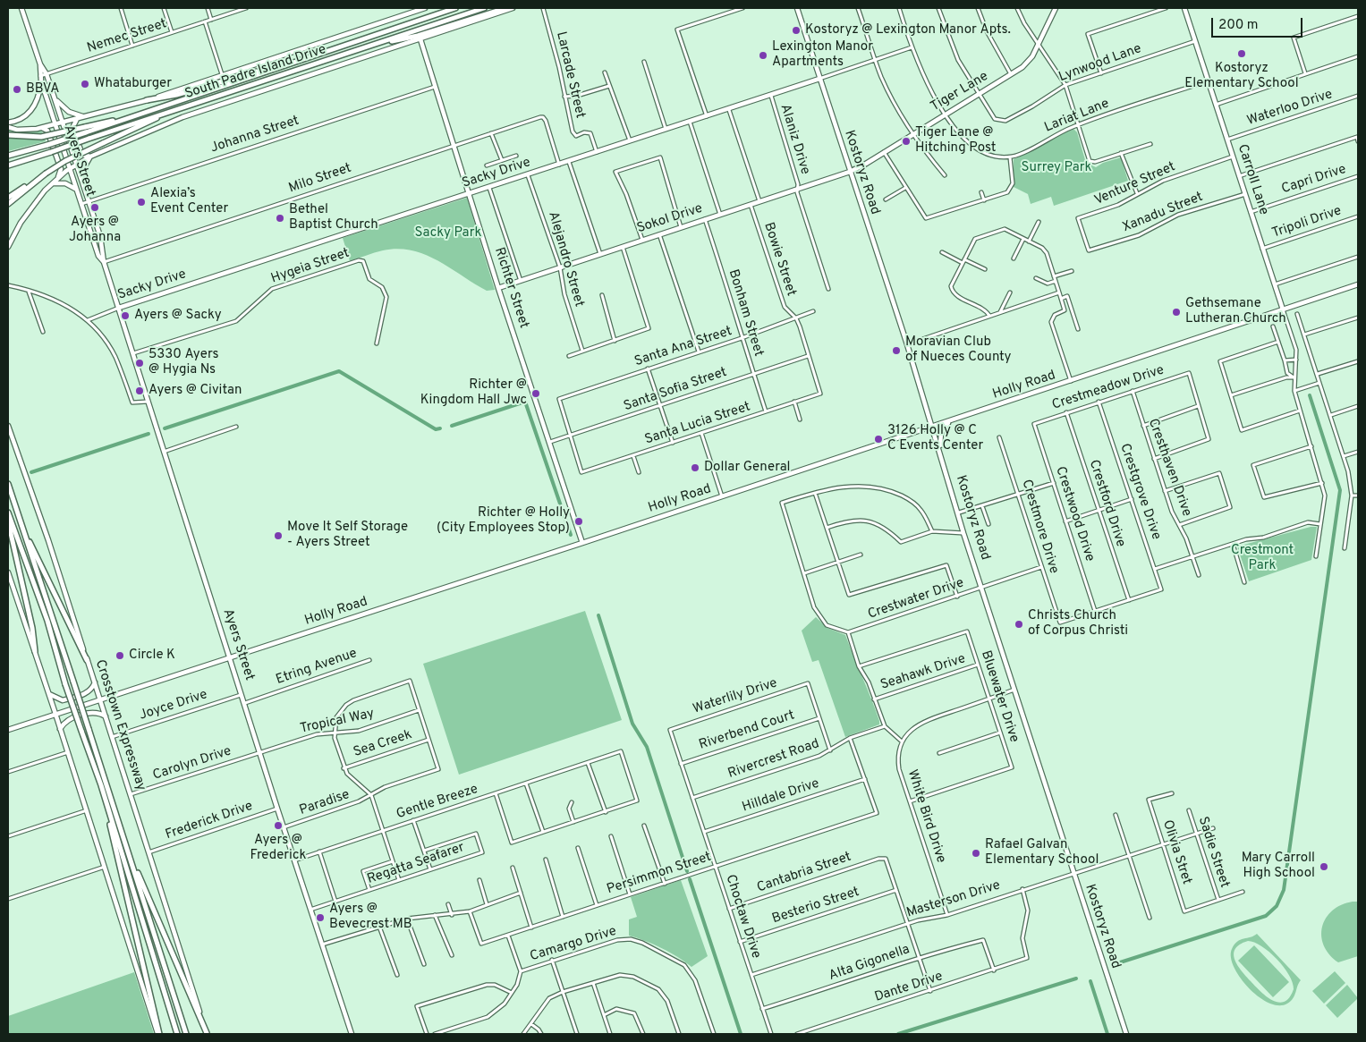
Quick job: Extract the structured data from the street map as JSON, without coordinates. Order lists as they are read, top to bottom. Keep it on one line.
{"streets":{"highway":["South Padre Island Drive"],"main road":["Tiger Lane","Ayers Street","Kostoryz Road","Sacky Drive","Carroll Lane","Sokol Drive","Richter Street","Holly Road","Crosstown Expressway"],"street":["Nemec Street","Lynwood Lane","Larcade Street","Waterloo Drive","Lariat Lane","Johanna Street","Alaniz Drive","Milo Street","Capri Drive","Venture Street","Xanadu Street","Tripoli Drive","Alejandro Street","Bowie Street","Hygeia Street","Bonham Street","Santa Ana Street","Crestmeadow Drive","Santa Sofia Street","Santa Lucia Street","Cresthaven Drive","Crestgrove Drive","Crestford Drive","Crestwood Drive","Crestmore Drive","Crestwater Drive","Etring Avenue","Seahawk Drive","Waterlily Drive","Bluewater Drive","Joyce Drive","Tropical Way","Riverbend Court","Sea Creek","Rivercrest Road","Carolyn Drive","Hilldale Drive","Gentle Breeze","Paradise","White Bird Drive","Frederick Drive","Olivia Stret","Sadie Street","Regatta Seafarer","Cantabria Street","Persimmon Street","Masterson Drive","Besterio Street","Choctaw Drive","Camargo Drive","Alta Gigonella","Dante Drive"]},"crossings":[["Nemec Street","Ayers Street"],["Lynwood Lane","Tiger Lane"],["Lynwood Lane","Carroll Lane"],["Larcade Street","Sacky Drive"],["Tiger Lane","Kostoryz Road"],["Tiger Lane","Sokol Drive"],["Waterloo Drive","Carroll Lane"],["Lariat Lane","Carroll Lane"],["Johanna Street","Ayers Street"],["Johanna Street","Richter Street"],["Alaniz Drive","Sacky Drive"],["Alaniz Drive","Sokol Drive"],["Ayers Street","Sacky Drive"],["Ayers Street","Milo Street"],["Ayers Street","Hygeia Street"],["Ayers Street","Holly Road"],["Ayers Street","Etring Avenue"],["Ayers Street","Joyce Drive"],["Ayers Street","Tropical Way"],["Ayers Street","Carolyn Drive"],["Ayers Street","Gentle Breeze"],["Ayers Street","Paradise"],["Ayers Street","Frederick Drive"],["Ayers Street","Regatta Seafarer"],["Kostoryz Road","Sacky Drive"],["Kostoryz Road","Sokol Drive"],["Kostoryz Road","Holly Road"],["Kostoryz Road","Crestwater Drive"],["Kostoryz Road","Masterson Drive"],["Sacky Drive","Milo Street"],["Sacky Drive","Alejandro Street"],["Sacky Drive","Richter Street"],["Milo Street","Richter Street"],["Carroll Lane","Capri Drive"],["Carroll Lane","Venture Street"],["Carroll Lane","Xanadu Street"],["Carroll Lane","Tripoli Drive"],["Carroll Lane","Holly Road"],["Venture Street","Xanadu Street"],["Sokol Drive","Alejandro Street"],["Sokol Drive","Bowie Street"],["Sokol Drive","Richter Street"],["Sokol Drive","Bonham Street"],["Bowie Street","Santa Ana Street"],["Bowie Street","Santa Sofia Street"],["Bowie Street","Santa Lucia Street"],["Richter Street","Holly Road"],["Richter Street","Santa Sofia Street"],["Bonham Street","Santa Ana Street"],["Bonham Street","Santa Sofia Street"],["Bonham Street","Santa Lucia Street"],["Santa Ana Street","Santa Sofia Street"],["Santa Ana Street","Santa Lucia Street"],["Holly Road","Crosstown Expressway"],["Crestmeadow Drive","Cresthaven Drive"],["Crestmeadow Drive","Crestgrove Drive"],["Crestmeadow Drive","Crestford Drive"],["Crestmeadow Drive","Crestwood Drive"],["Santa Sofia Street","Santa Lucia Street"],["Crestgrove Drive","Crestford Drive"],["Crestwood Drive","Crestmore Drive"],["Crestmore Drive","Crestwater Drive"],["Seahawk Drive","Bluewater Drive"],["Waterlily Drive","Riverbend Court"],["Waterlily Drive","Choctaw Drive"],["Bluewater Drive","White Bird Drive"],["Joyce Drive","Crosstown Expressway"],["Tropical Way","Carolyn Drive"],["Crosstown Expressway","Carolyn Drive"],["Crosstown Expressway","Frederick Drive"],["Riverbend Court","Choctaw Drive"],["Sea Creek","Paradise"],["Rivercrest Road","Choctaw Drive"],["Hilldale Drive","Persimmon Street"],["Hilldale Drive","Choctaw Drive"],["White Bird Drive","Masterson Drive"],["Olivia Stret","Sadie Street"],["Olivia Stret","Masterson Drive"],["Sadie Street","Masterson Drive"],["Cantabria Street","Besterio Street"],["Cantabria Street","Choctaw Drive"],["Persimmon Street","Choctaw Drive"],["Masterson Drive","Choctaw Drive"],["Masterson Drive","Dante Drive"],["Besterio Street","Choctaw Drive"],["Choctaw Drive","Alta Gigonella"],["Alta Gigonella","Dante Drive"]],"parks":["Surrey Park","Sacky Park","Crestmont Park"],"places":["Kostoryz @ Lexington Manor Apts.","Kostoryz Elementary School","Lexington Manor Apartments","Whataburger","BBVA","Tiger Lane @ Hitching Post","Alexia’s Event Center","Ayers @ Johanna","Bethel Baptist Church","Gethsemane Lutheran Church","Ayers @ Sacky","Moravian Club of Nueces County","5330 Ayers @ Hygia Ns","Ayers @ Civitan","Richter @ Kingdom Hall Jwc","3126 Holly @ C C Events Center","Dollar General","Richter @ Holly (City Employees Stop)","Move It Self Storage - Ayers Street","Christs Church of Corpus Christi","Circle K","Ayers @ Frederick","Rafael Galvan Elementary School","Mary Carroll High School","Ayers @ Bevecrest MB"],"scale_bar":"200 m"}
